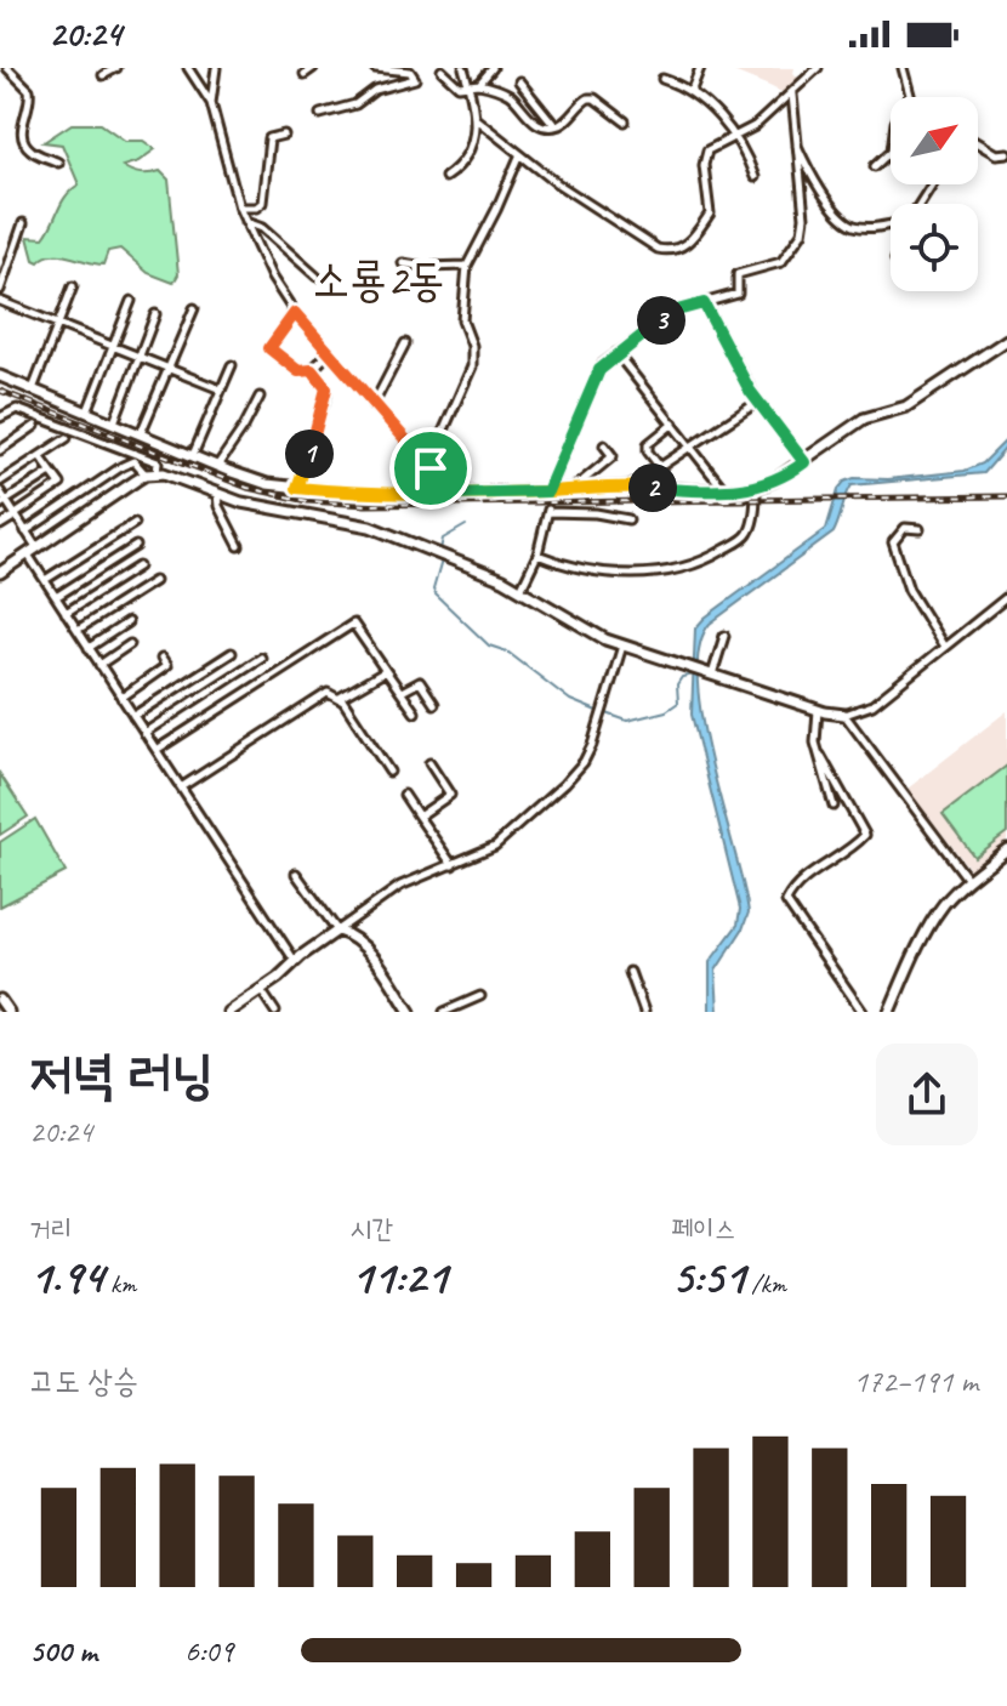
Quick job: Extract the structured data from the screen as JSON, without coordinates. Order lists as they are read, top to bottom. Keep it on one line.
{"districts":["소룡2동"],"north":"top right","page":{"status":"20:24","pins":["3","1","2"],"heading":["저녁 러닝","20:24"],"stats":[["거리","1.94 km"],["시간","11:21"],["페이스","5:51 /km"]],"chart":["고도 상승","172–191 m"],"list":[{"name":"500 m","note":"6:09"}]}}
